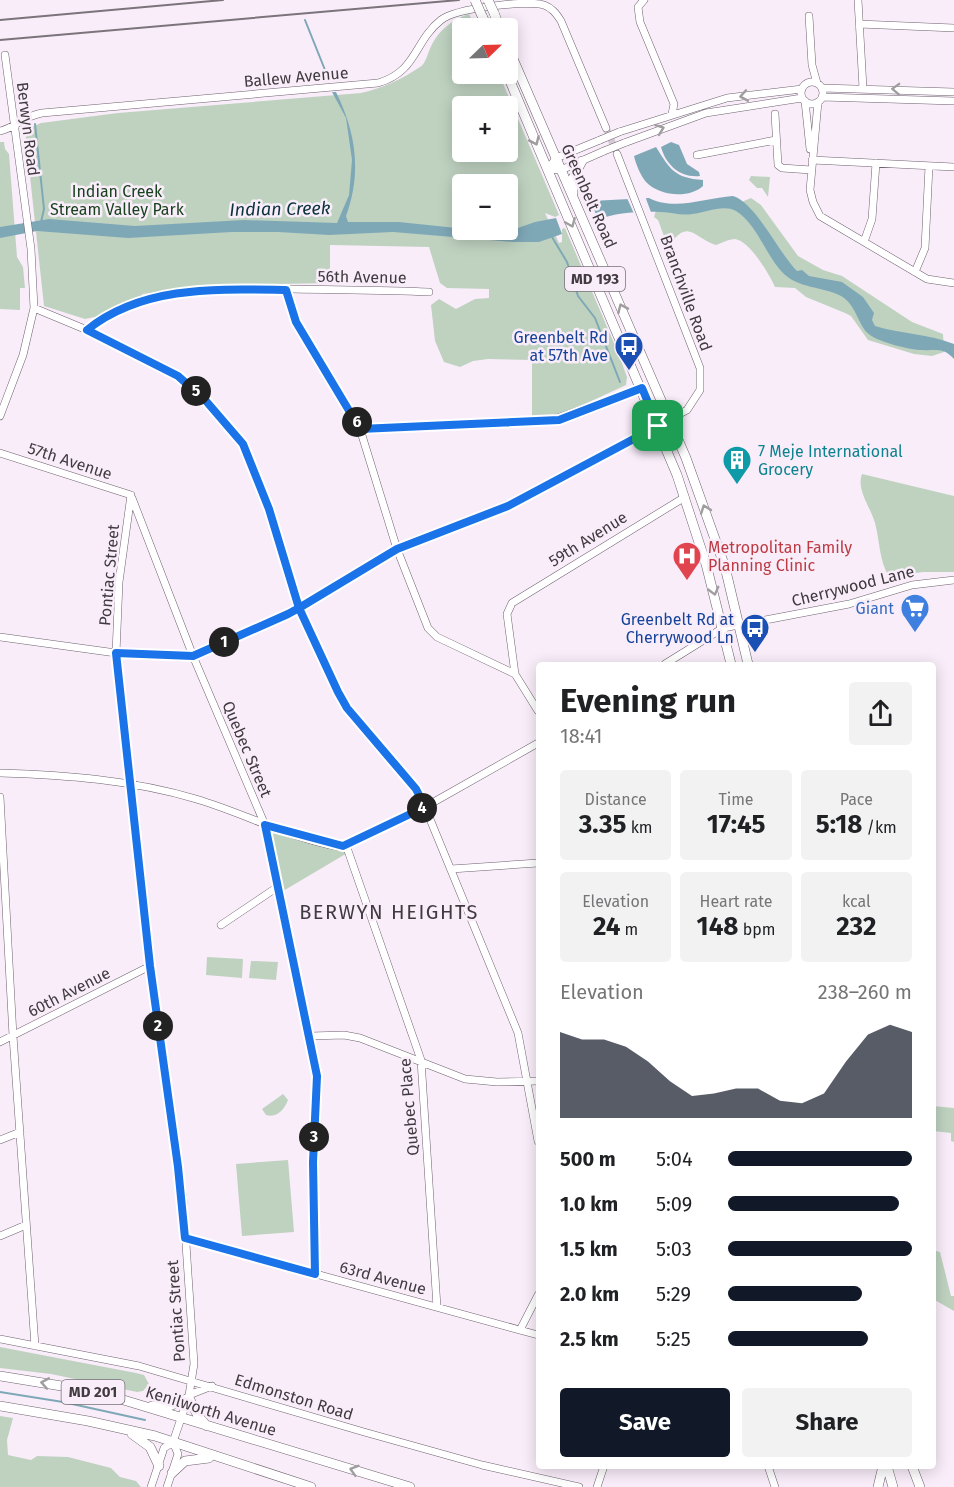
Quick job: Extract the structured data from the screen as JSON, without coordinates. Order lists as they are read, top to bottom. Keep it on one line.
{"streets":{"main road":["Greenbelt Road","MD 193","MD 201","Kenilworth Avenue"],"street":["Ballew Avenue","Berwyn Road","56th Avenue","Branchville Road","57th Avenue","59th Avenue","Pontiac Street","Cherrywood Lane","Quebec Street","60th Avenue","Quebec Place","63rd Avenue","Edmonston Road"]},"crossings":[["Ballew Avenue","Berwyn Road"],["Greenbelt Road","Branchville Road"],["Greenbelt Road","59th Avenue"],["Greenbelt Road","Cherrywood Lane"],["Branchville Road","Quebec Street"],["57th Avenue","Pontiac Street"],["57th Avenue","Quebec Street"],["Pontiac Street","Quebec Street"],["Pontiac Street","60th Avenue"],["Pontiac Street","63rd Avenue"],["Pontiac Street","MD 201"],["Pontiac Street","Edmonston Road"],["Pontiac Street","Kenilworth Avenue"],["Quebec Street","63rd Avenue"],["Quebec Place","63rd Avenue"]],"districts":["BERWYN HEIGHTS"],"water":["Indian Creek"],"parks":["Indian Creek Stream Valley Park"],"places":{"bus stop":["Greenbelt Rd at 57th Ave","Greenbelt Rd at Cherrywood Ln"],"building":["7 Meje International Grocery"],"hospital":["Metropolitan Family Planning Clinic"],"supermarket":["Giant"]},"north":"top right","page":{"map_buttons":["+","−"],"pins":["5","6","1","4","2","3"],"heading":["Evening run","18:41"],"stats":[["Distance","3.35 km"],["Time","17:45"],["Pace","5:18 /km"],["Elevation","24 m"],["Heart rate","148 bpm"],["kcal","232"]],"chart":["Elevation","238–260 m"],"list":[{"name":"500 m","note":"5:04"},{"name":"1.0 km","note":"5:09"},{"name":"1.5 km","note":"5:03"},{"name":"2.0 km","note":"5:29"},{"name":"2.5 km","note":"5:25"}],"buttons":["Save","Share"]}}
